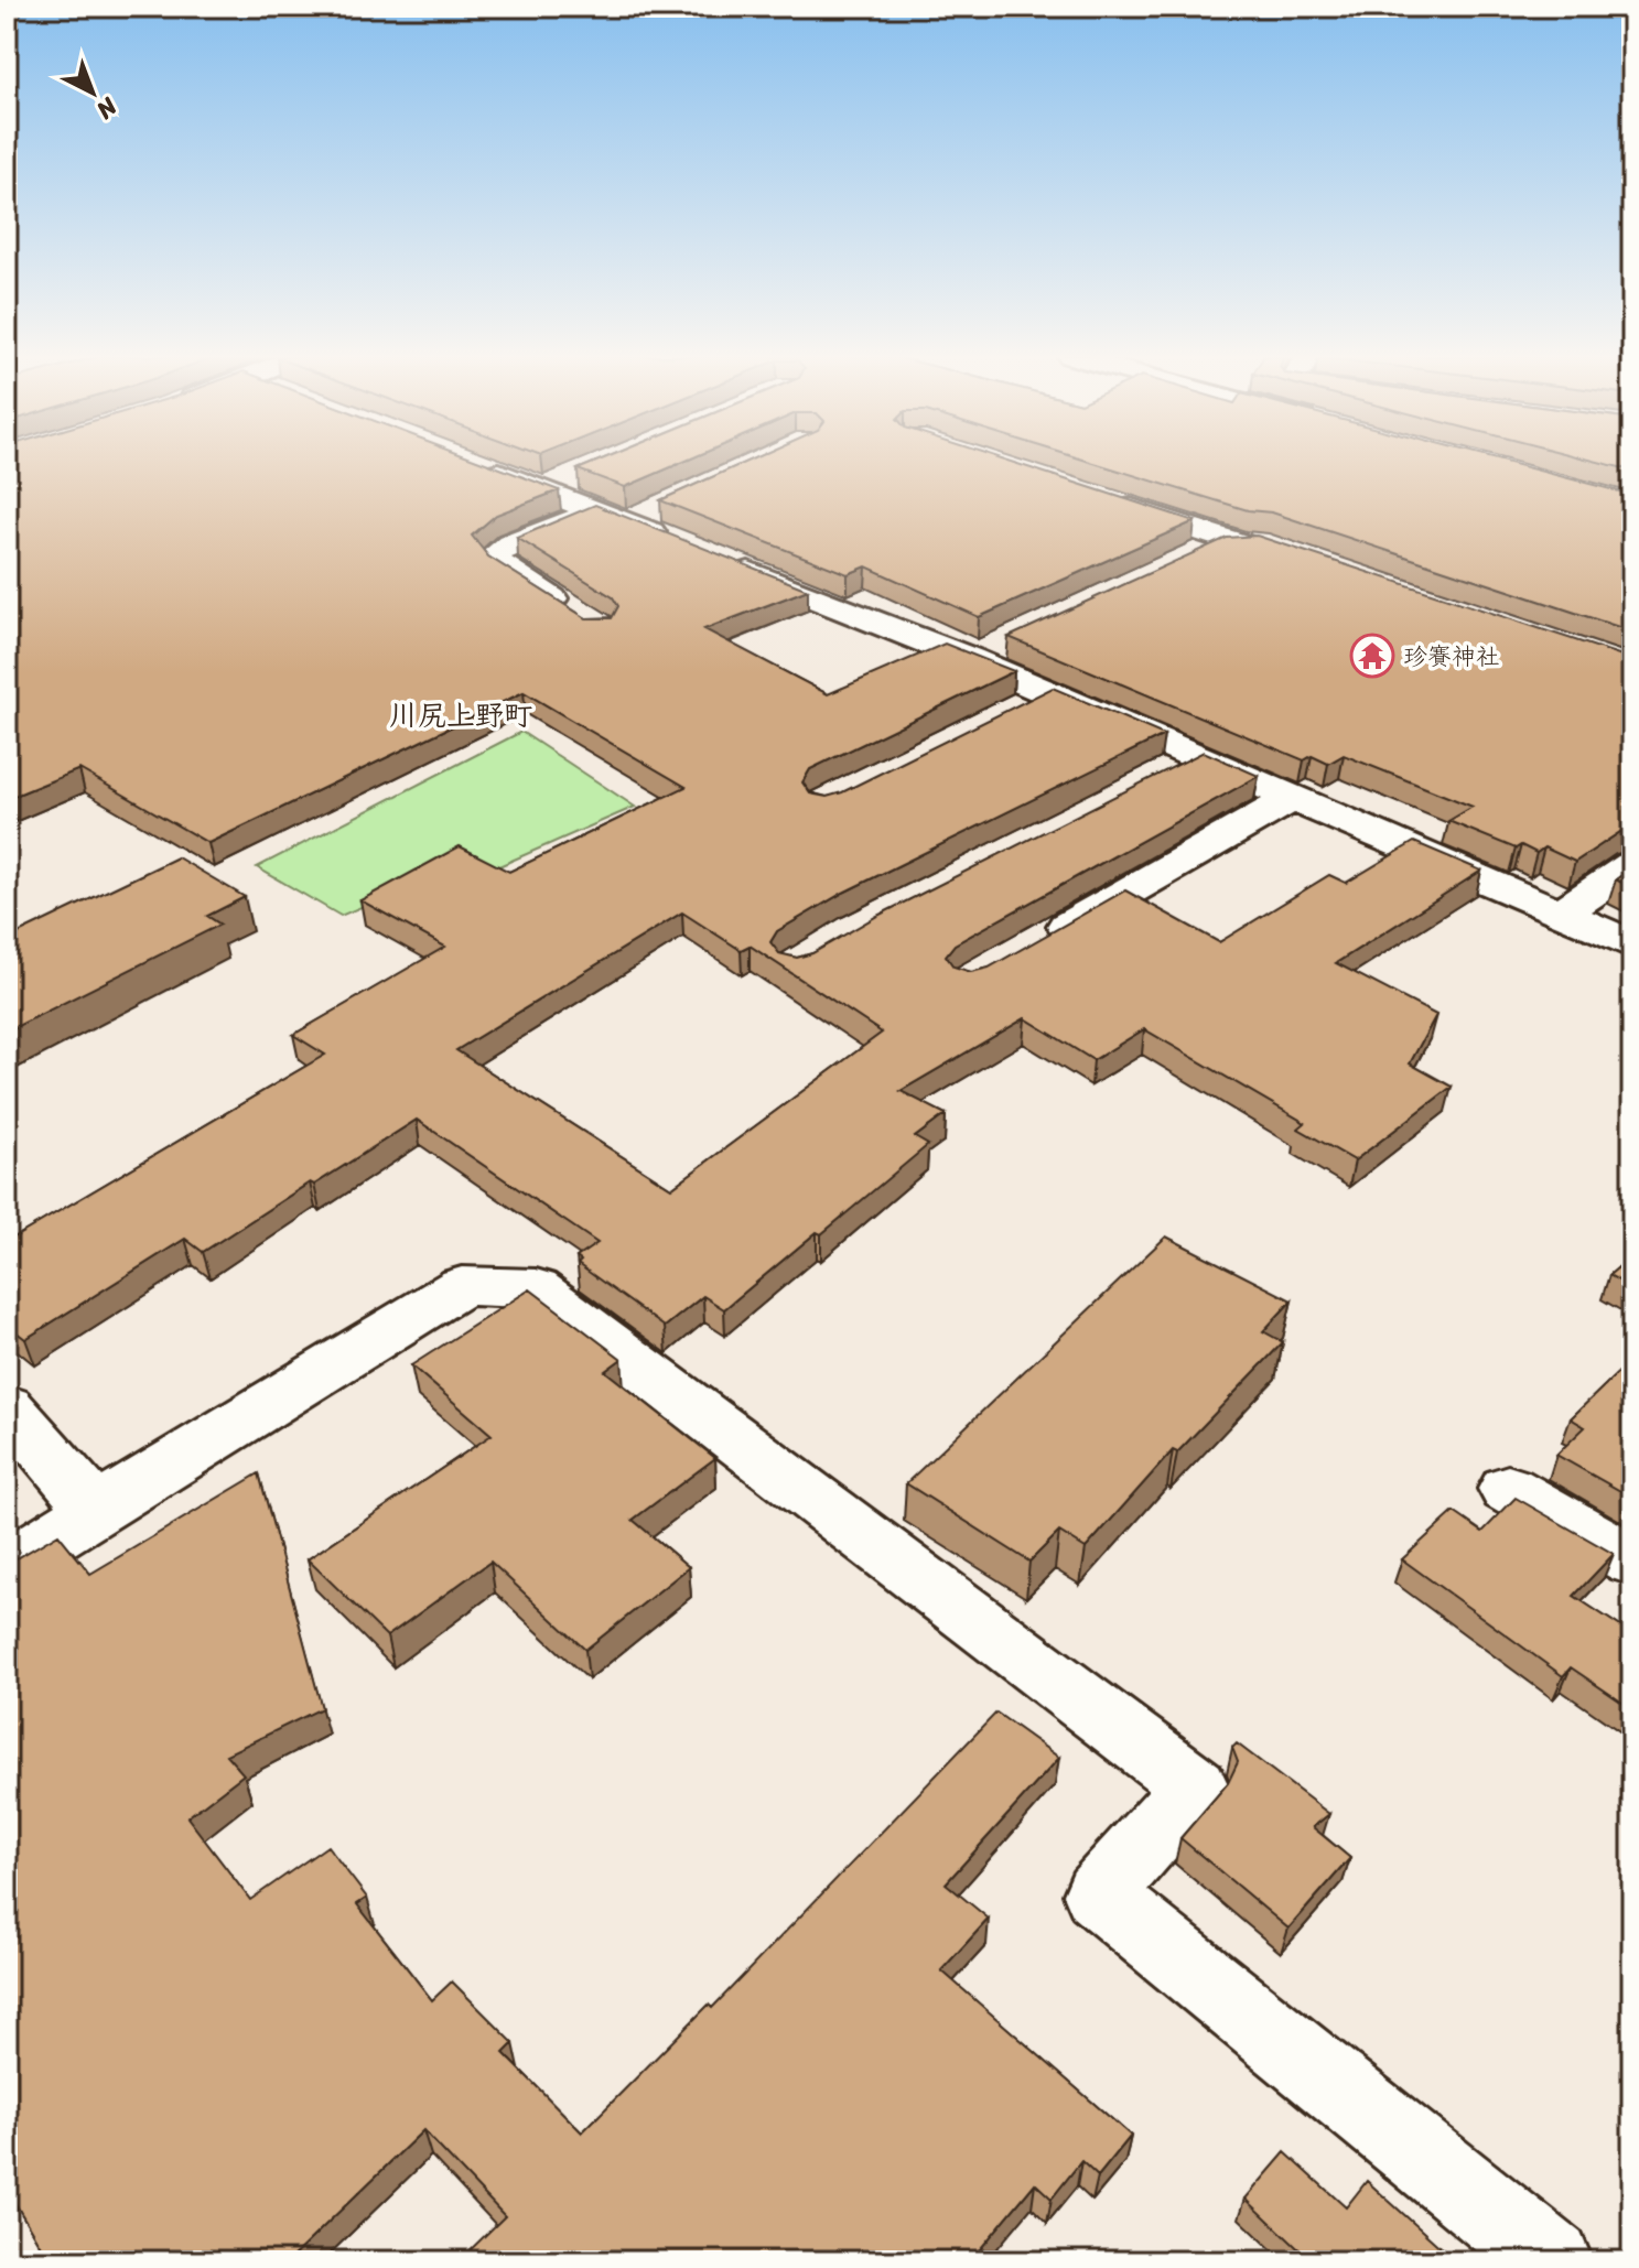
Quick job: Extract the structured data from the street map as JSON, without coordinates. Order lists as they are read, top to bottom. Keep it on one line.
{"districts":["川尻上野町"],"places":{"temple":["珍賽神社"]},"north":"bottom right"}
